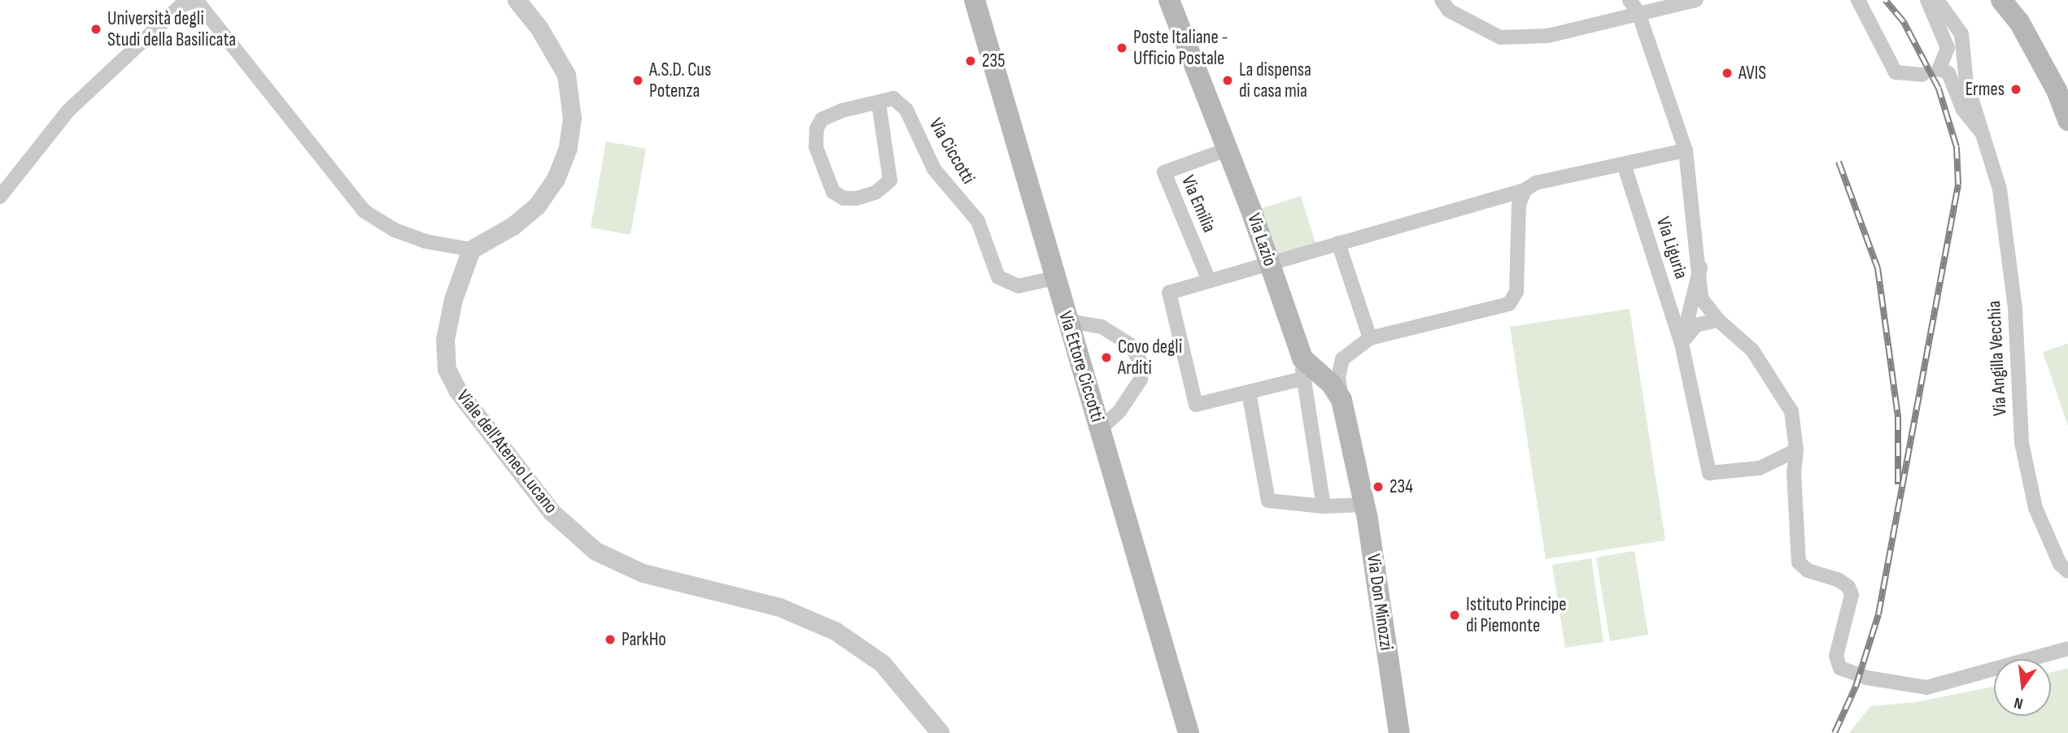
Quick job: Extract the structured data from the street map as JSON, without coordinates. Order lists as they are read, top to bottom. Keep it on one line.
{"streets":{"main road":["Via Lazio","Via Ettore Ciccotti","Via Don Minozzi"],"street":["Via Ciccotti","Via Emilia","Via Liguria","Via Angilla Vecchia","Viale dell'Ateneo Lucano"]},"crossings":[["Via Ciccotti","Via Ettore Ciccotti"],["Via Emilia","Via Lazio"],["Via Lazio","Via Don Minozzi"]],"places":["Università degli Studi della Basilicata","Poste Italiane - Ufficio Postale","235","AVIS","A.S.D. Cus Potenza","La dispensa di casa mia","Ermes","Covo degli Arditi","234","Istituto Principe di Piemonte","ParkHo"],"north":"bottom"}
